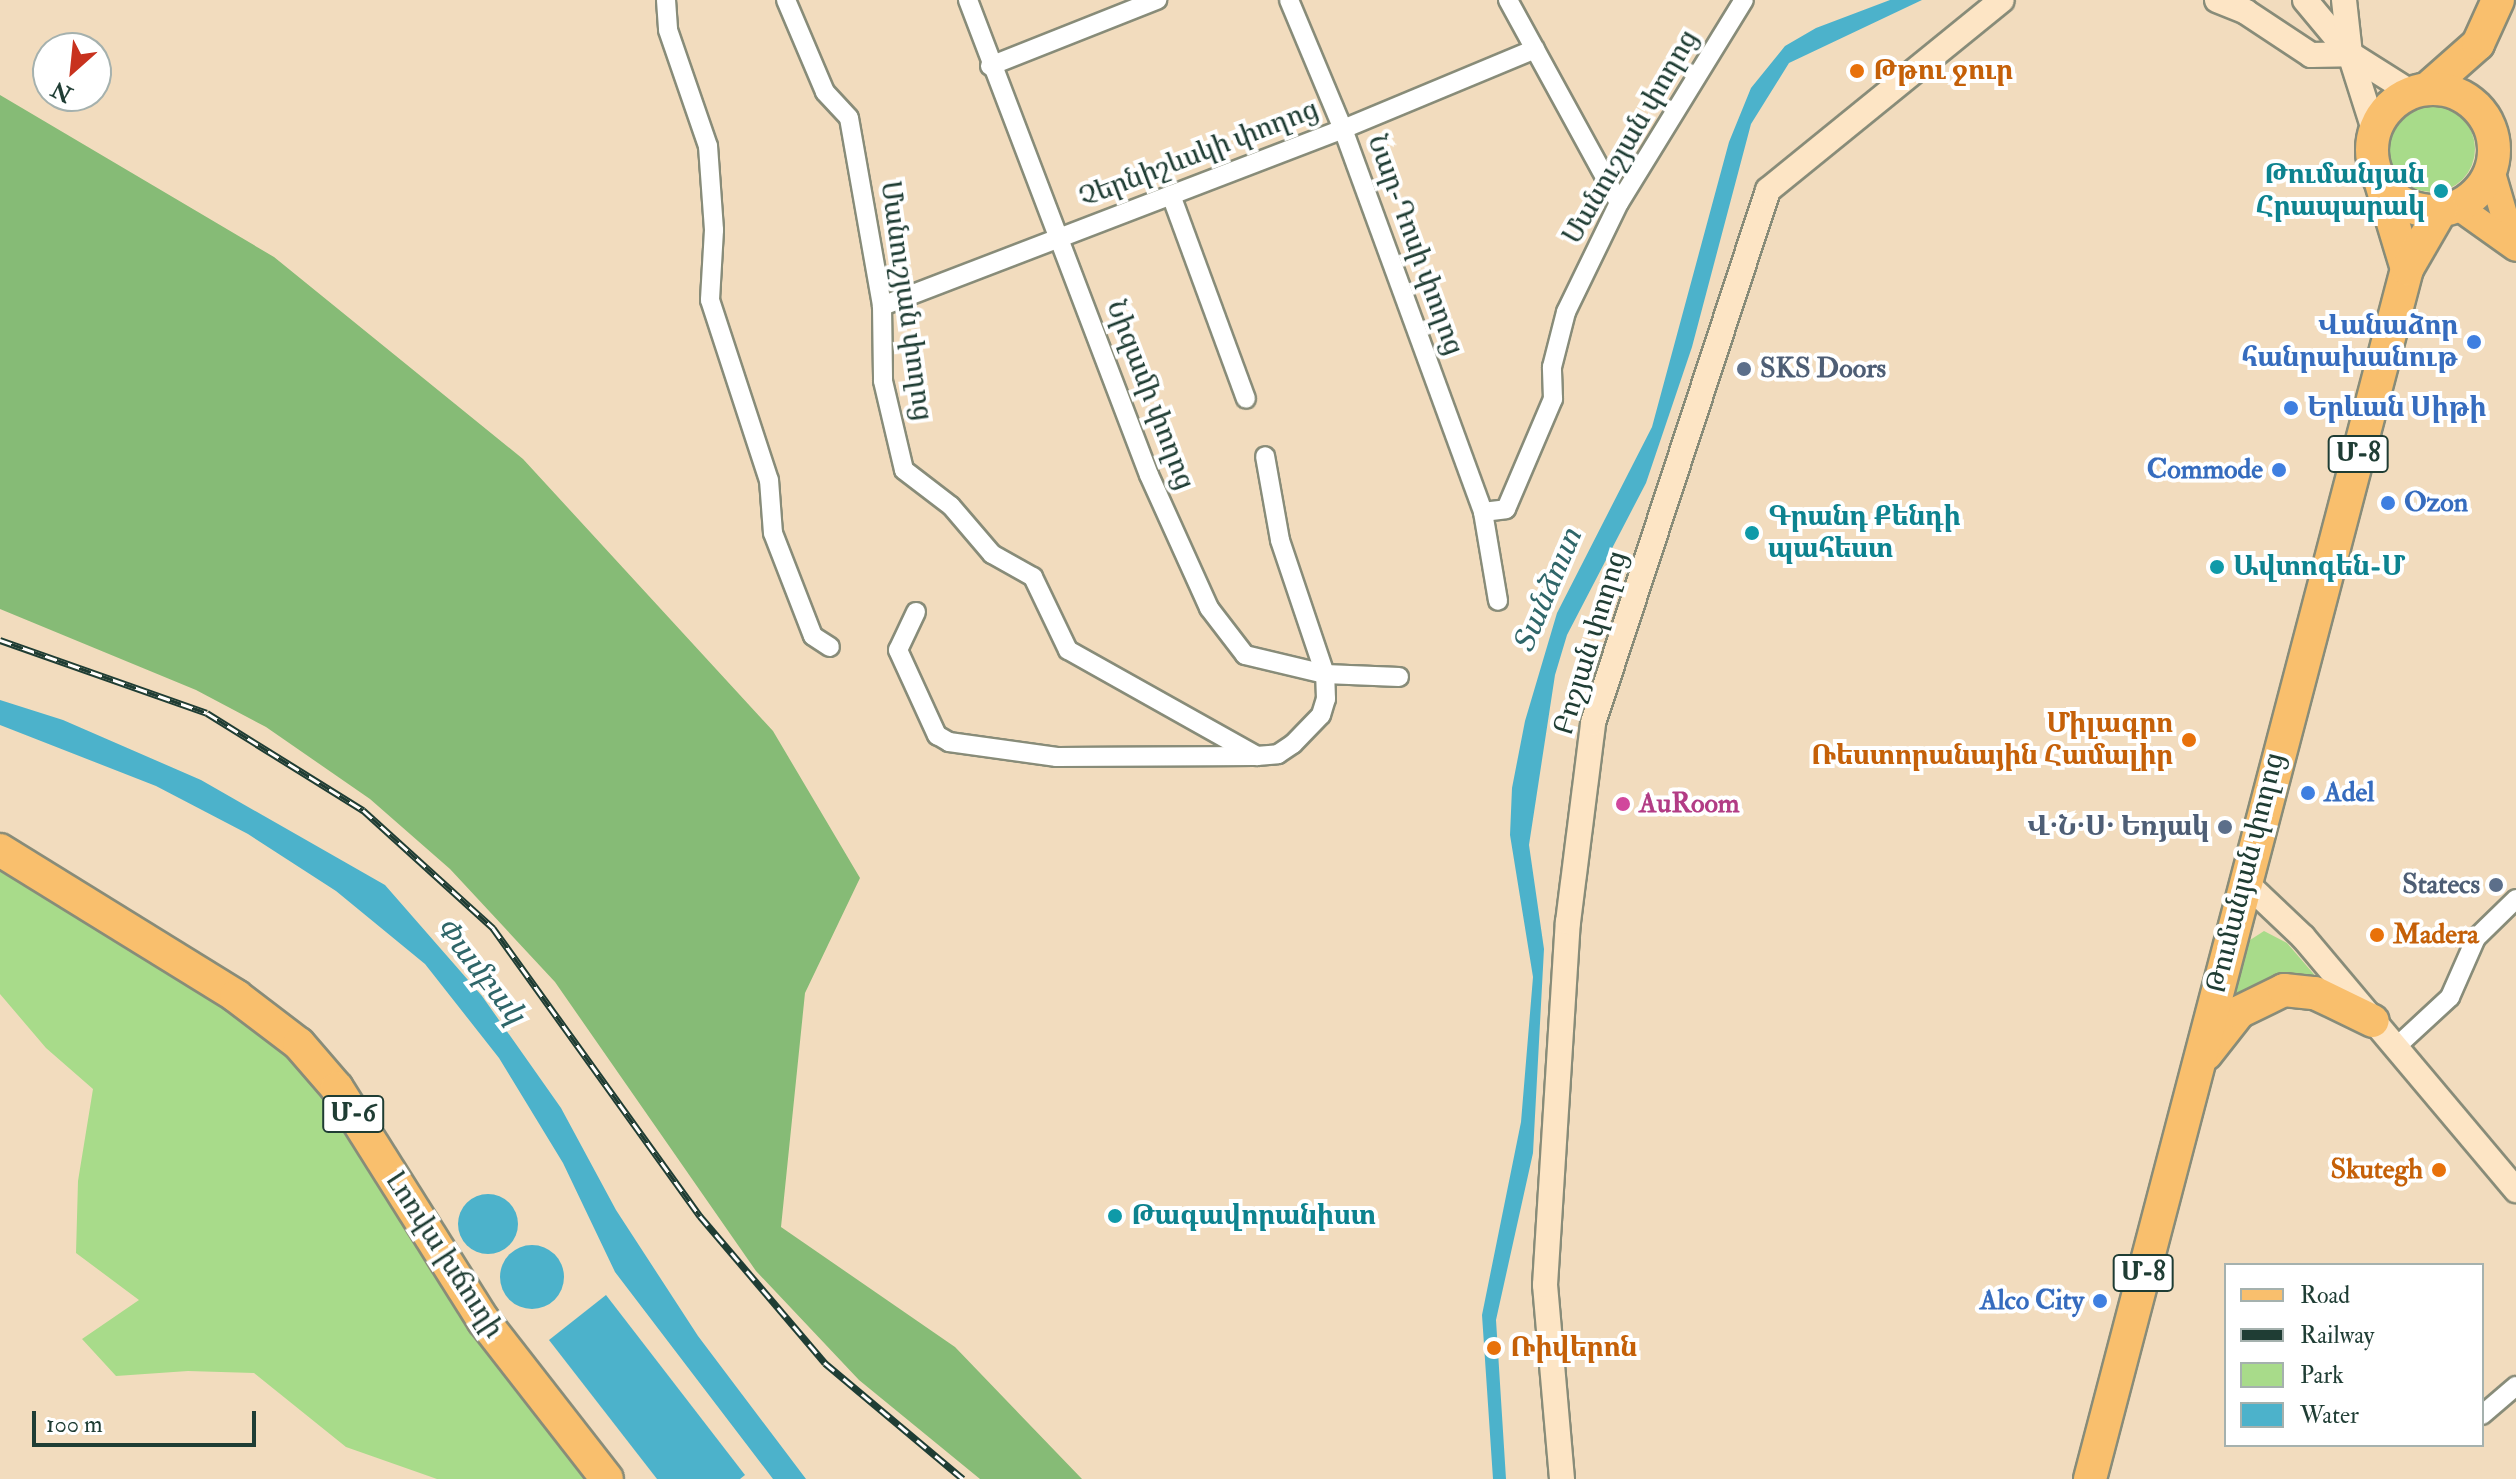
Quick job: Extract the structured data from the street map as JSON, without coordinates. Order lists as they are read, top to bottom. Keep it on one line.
{"streets":{"highway":["Մ-8","Թումանյան փողոց","Մ-6","Լոռվա խճուղի"],"street":["Մանուշյան փողոց","Չերնիշևսկի փողոց","Նար-Դոսի փողոց","Նիզամի փողոց","Բոշյան փողոց"]},"crossings":[["Մանուշյան փողոց","Չերնիշևսկի փողոց"],["Մանուշյան փողոց","Նար-Դոսի փողոց"],["Չերնիշևսկի փողոց","Նար-Դոսի փողոց"],["Չերնիշևսկի փողոց","Նիզամի փողոց"],["Մ-8","Թումանյան փողոց"]],"water":["Տանձուտ","Փամբակ"],"places":["Թթու ջուր","Թումանյան Հրապարակ","Վանաձոր հանրախանութ","SKS Doors","Երևան Սիթի","Commode","Ozon","Գրանդ Քենդի պահեստ","Ավտոգեն-Մ","Միլագրո Ռեստորանային Համալիր","Adel","AuRoom","Վ․Ն․Ս․ Եռյակ","Statecs","Madera","Skutegh","Թագավորանիստ","Alco City","Ռիվերոն"],"legend":["Road","Railway","Park","Water"],"scale_bar":"100 m","north":"bottom left"}
